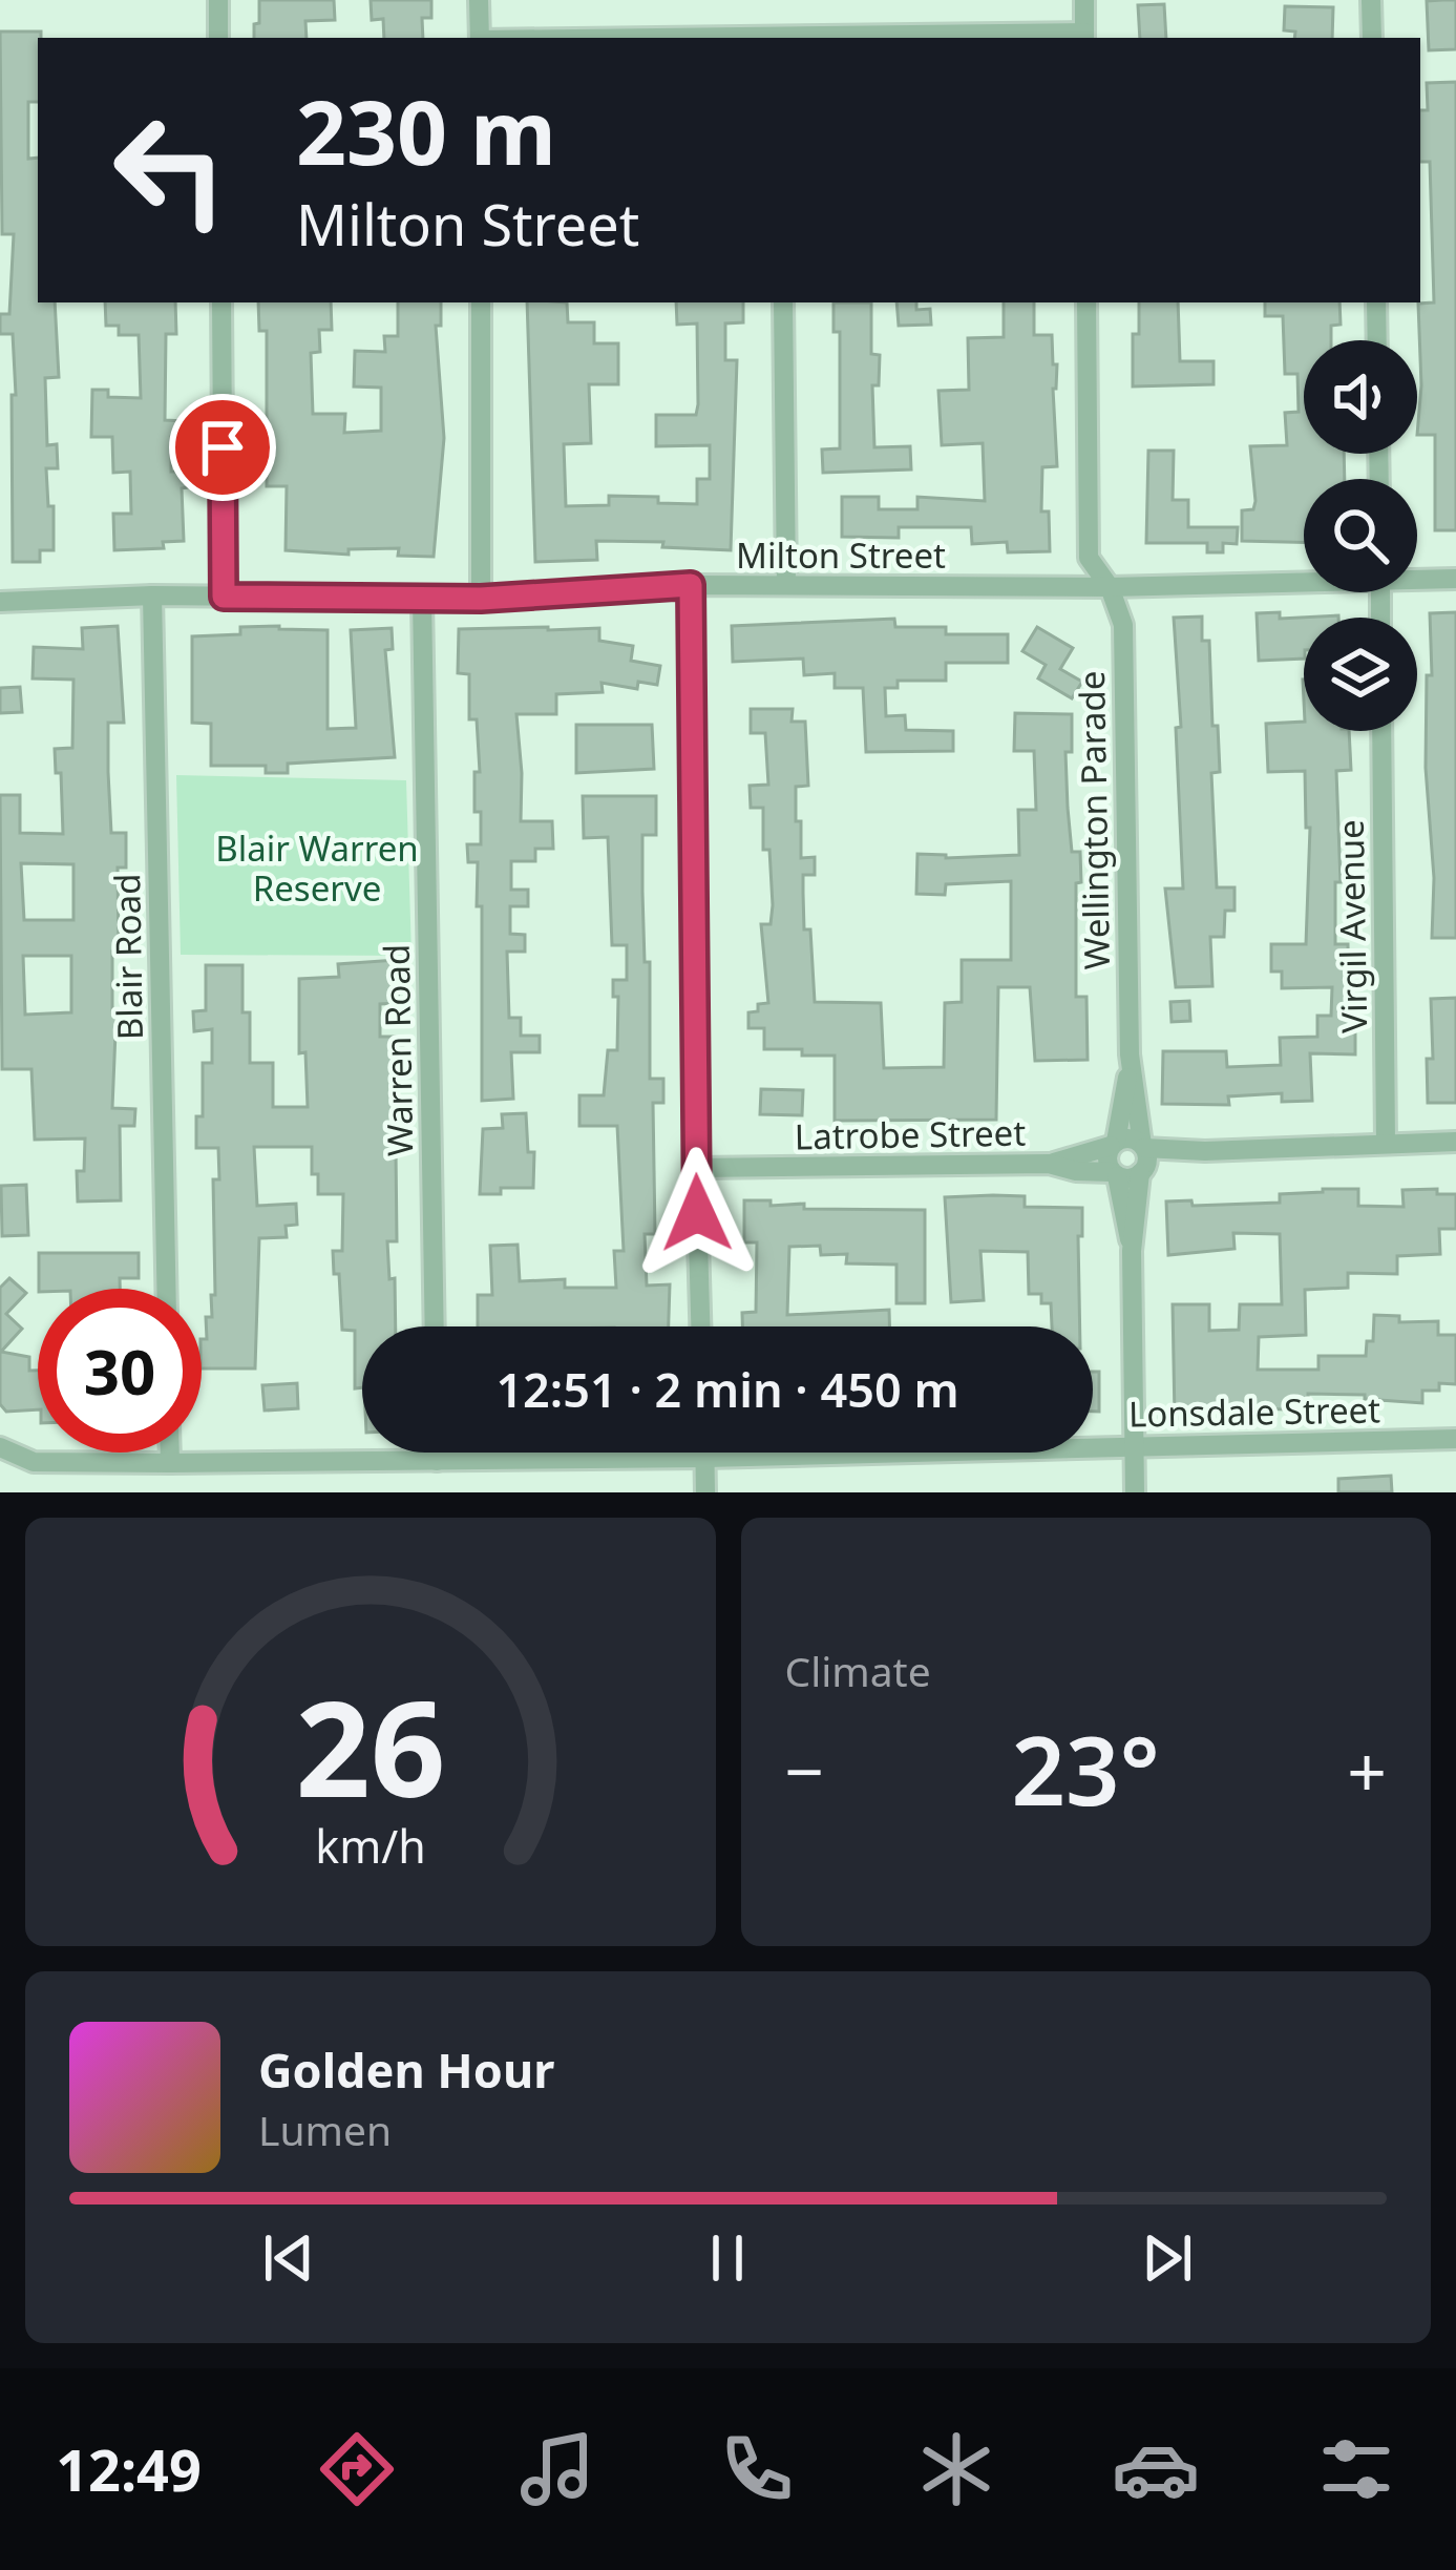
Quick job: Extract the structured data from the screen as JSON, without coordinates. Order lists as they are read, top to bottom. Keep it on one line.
{"streets":{"street":["Milton Street","Wellington Parade","Virgil Avenue","Blair Road","Warren Road","Latrobe Street","Lonsdale Street"]},"crossings":[["Milton Street","Wellington Parade"],["Milton Street","Blair Road"],["Milton Street","Warren Road"],["Wellington Parade","Latrobe Street"]],"parks":["Blair Warren Reserve"],"page":{"turn":["230 m","Milton Street"],"limit":"30","trip":"12:51 · 2 min · 450 m","tile":"Climate","heat":["−","23°","+"],"song":["Golden Hour","Lumen"],"tabs":"12:49","gauge":["26","km/h"]}}
